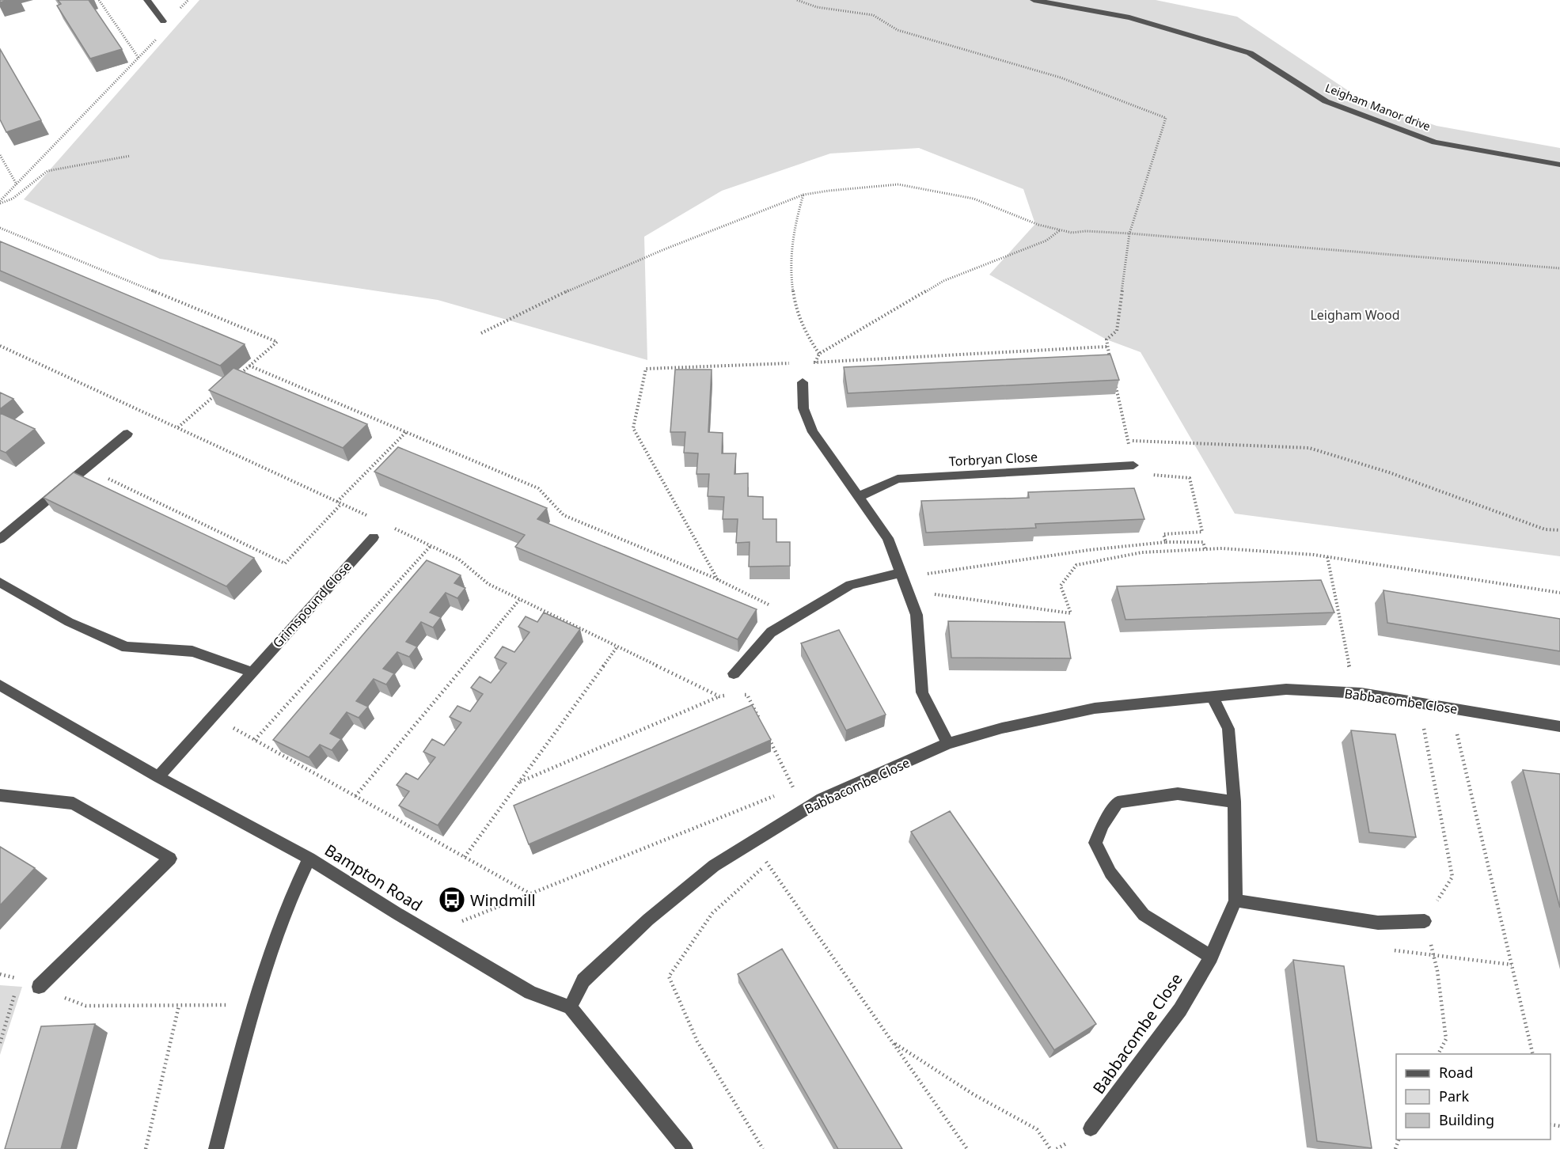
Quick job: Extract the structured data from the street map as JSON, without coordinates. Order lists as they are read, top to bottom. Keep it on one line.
{"streets":{"street":["Leigham Manor drive","Torbryan Close","Grimspound Close","Babbacombe Close","Bampton Road"]},"crossings":[["Grimspound Close","Bampton Road"],["Babbacombe Close","Bampton Road"]],"parks":["Leigham Wood"],"places":{"bus stop":["Windmill"]},"legend":["Road","Park","Building"]}
